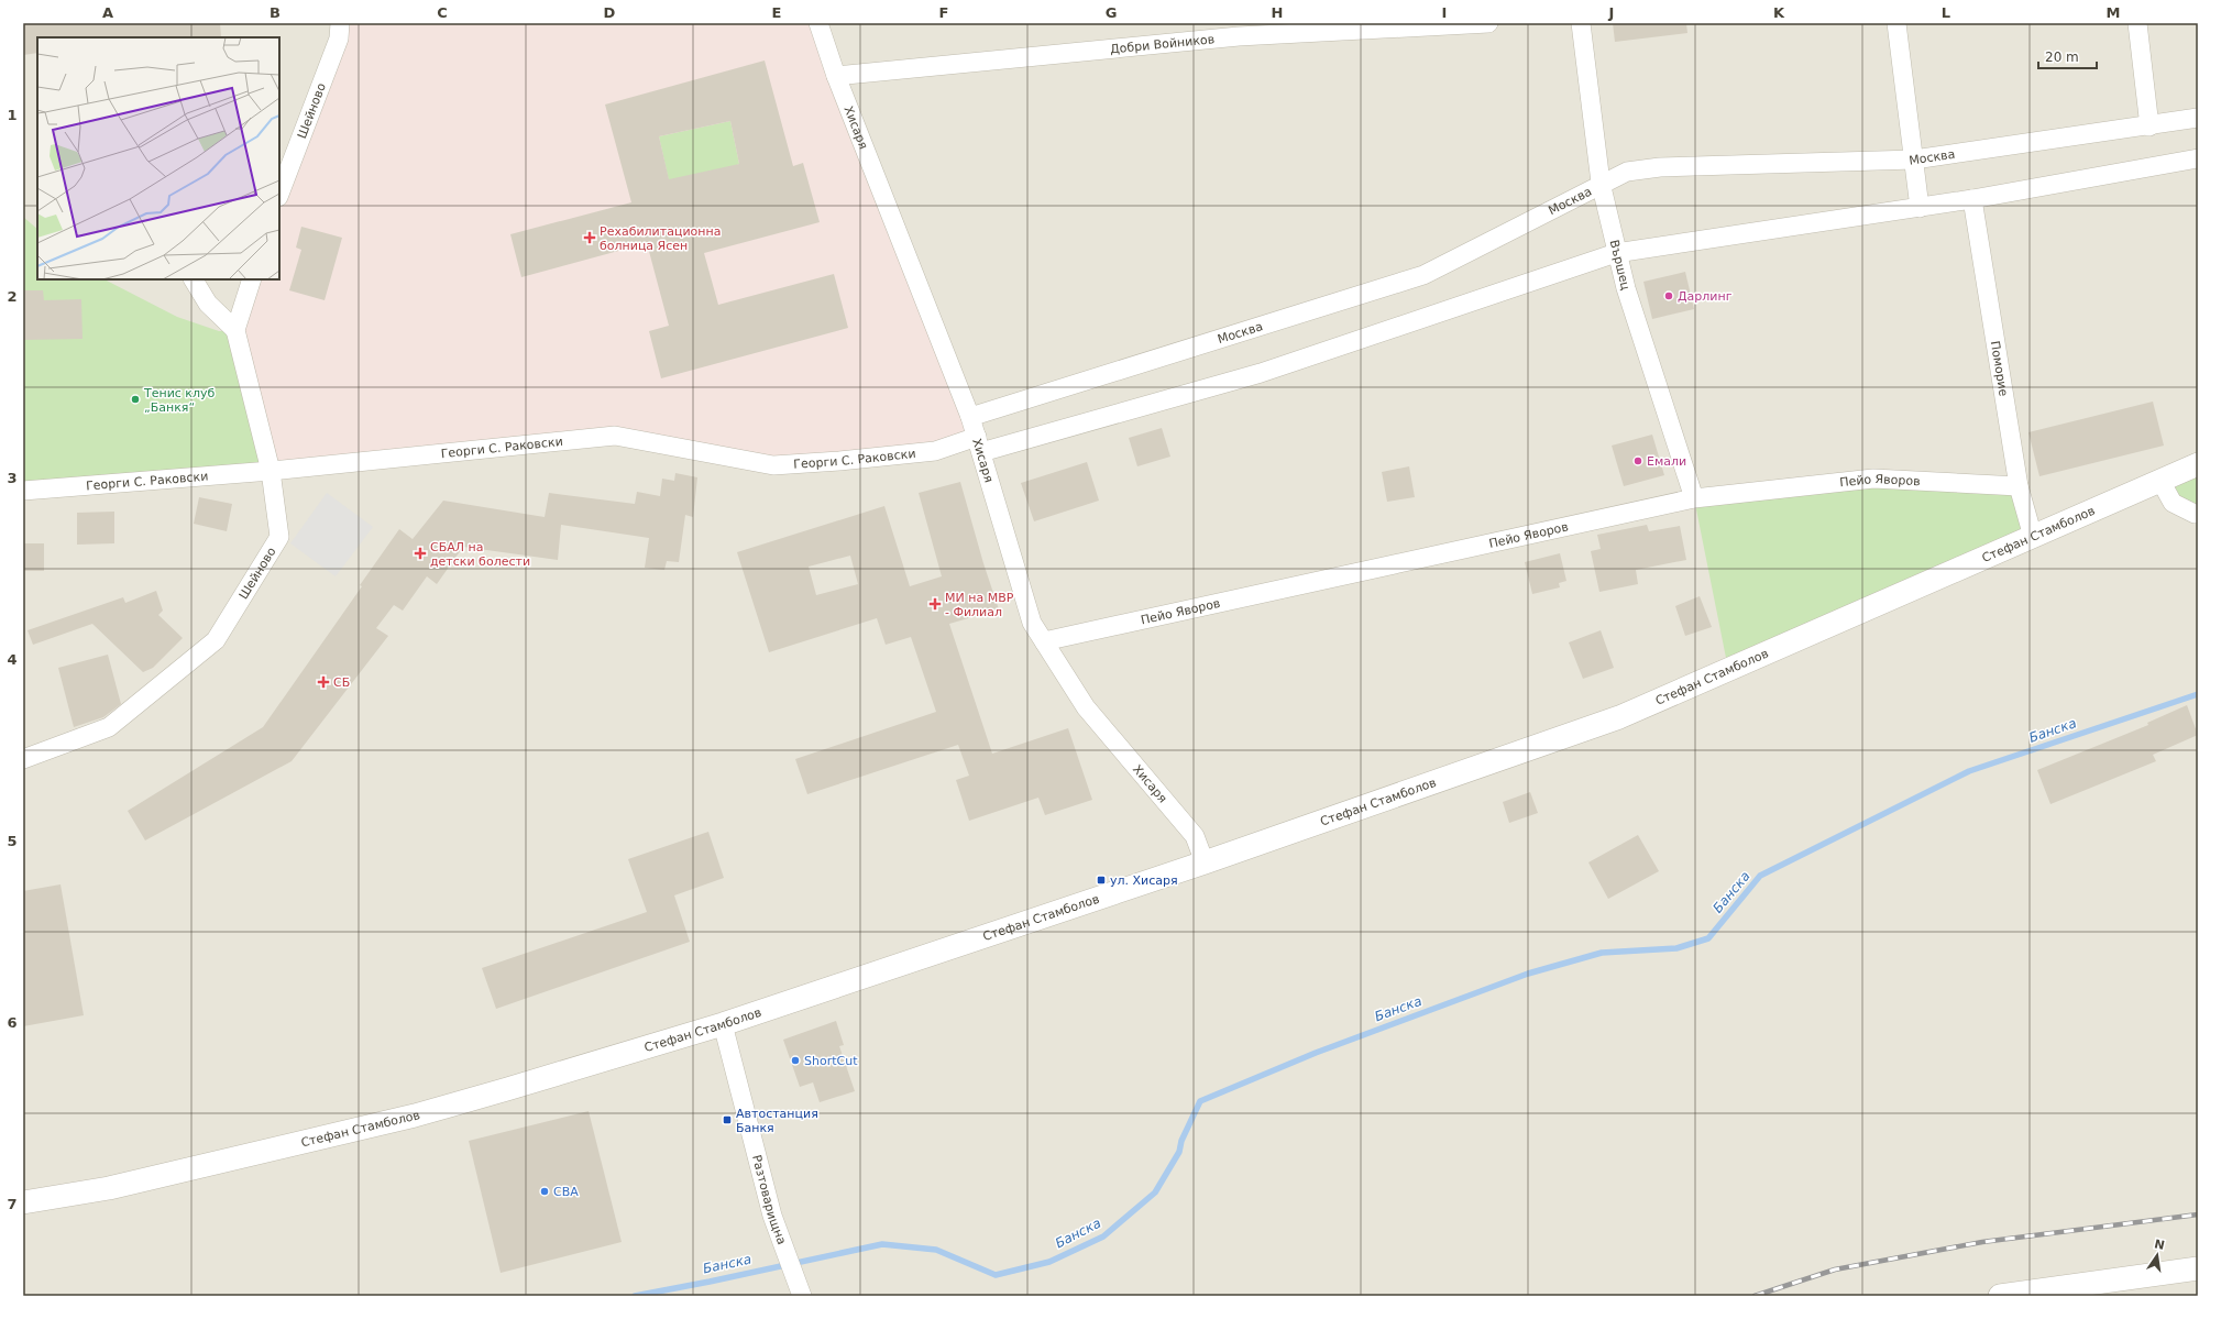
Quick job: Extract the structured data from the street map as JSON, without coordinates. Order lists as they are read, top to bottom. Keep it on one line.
{"streets":{"street":["Добри Войников","Шейново","Хисаря","Москва","Вършец","Поморие","Георги С. Раковски","Пейо Яворов","Стефан Стамболов","Разтоварищна"]},"crossings":[["Добри Войников","Хисаря"],["Шейново","Георги С. Раковски"],["Хисаря","Москва"],["Хисаря","Георги С. Раковски"],["Хисаря","Пейо Яворов"],["Хисаря","Стефан Стамболов"],["Москва","Вършец"],["Вършец","Пейо Яворов"],["Поморие","Пейо Яворов"],["Поморие","Стефан Стамболов"],["Стефан Стамболов","Разтоварищна"]],"water":["Банска"],"places":{"health":["Рехабилитационна болница Ясен","СБАЛ на детски болести","МИ на МВР - Филиал","СБ"],"other":["Дарлинг","Тенис клуб „Банкя“","Емали","ShortCut","CBA"],"transit":["ул. Хисаря","Автостанция Банкя"]},"scale_bar":"20 m","north":"top","grid":{"columns":["A","B","C","D","E","F","G","H","I","J","K","L","M"],"rows":["1","2","3","4","5","6","7"]}}
